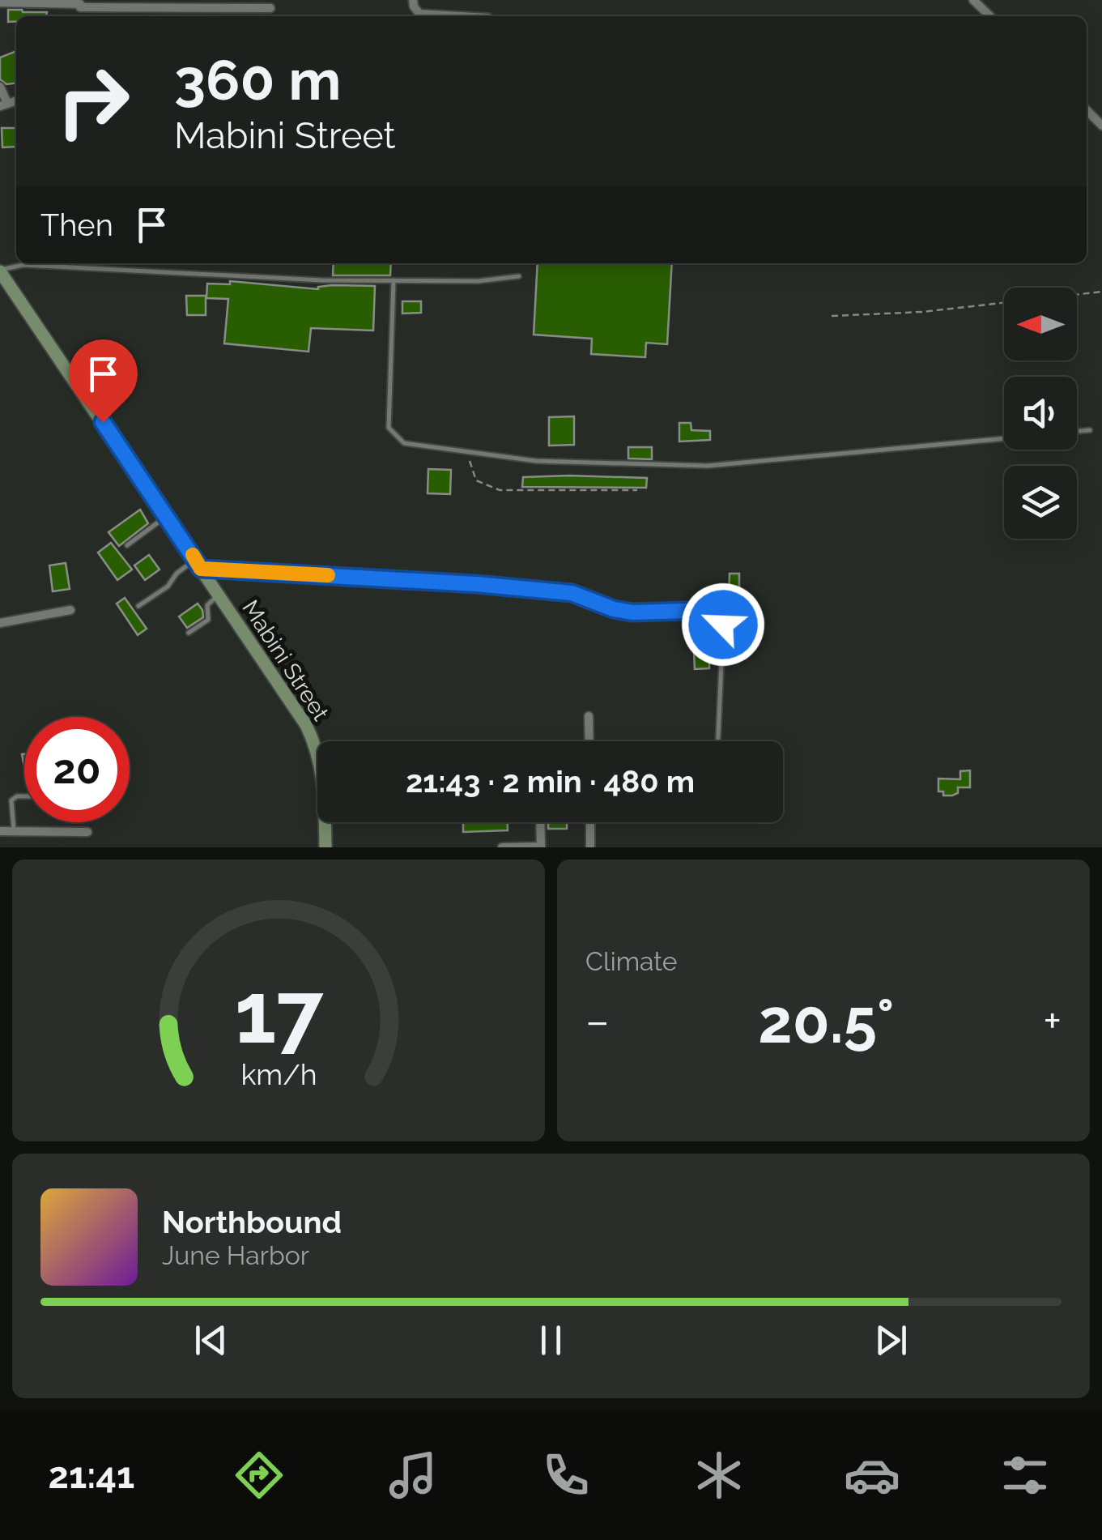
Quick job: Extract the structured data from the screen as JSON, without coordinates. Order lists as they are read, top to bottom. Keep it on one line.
{"streets":{"main road":["Mabini Street"]},"north":"left","page":{"turn":["360 m","Mabini Street"],"then":"Then","limit":"20","trip":"21:43 · 2 min · 480 m","tile":"Climate","heat":["−","20.5°","+"],"song":["Northbound","June Harbor"],"tabs":"21:41","gauge":["17","km/h"]}}
